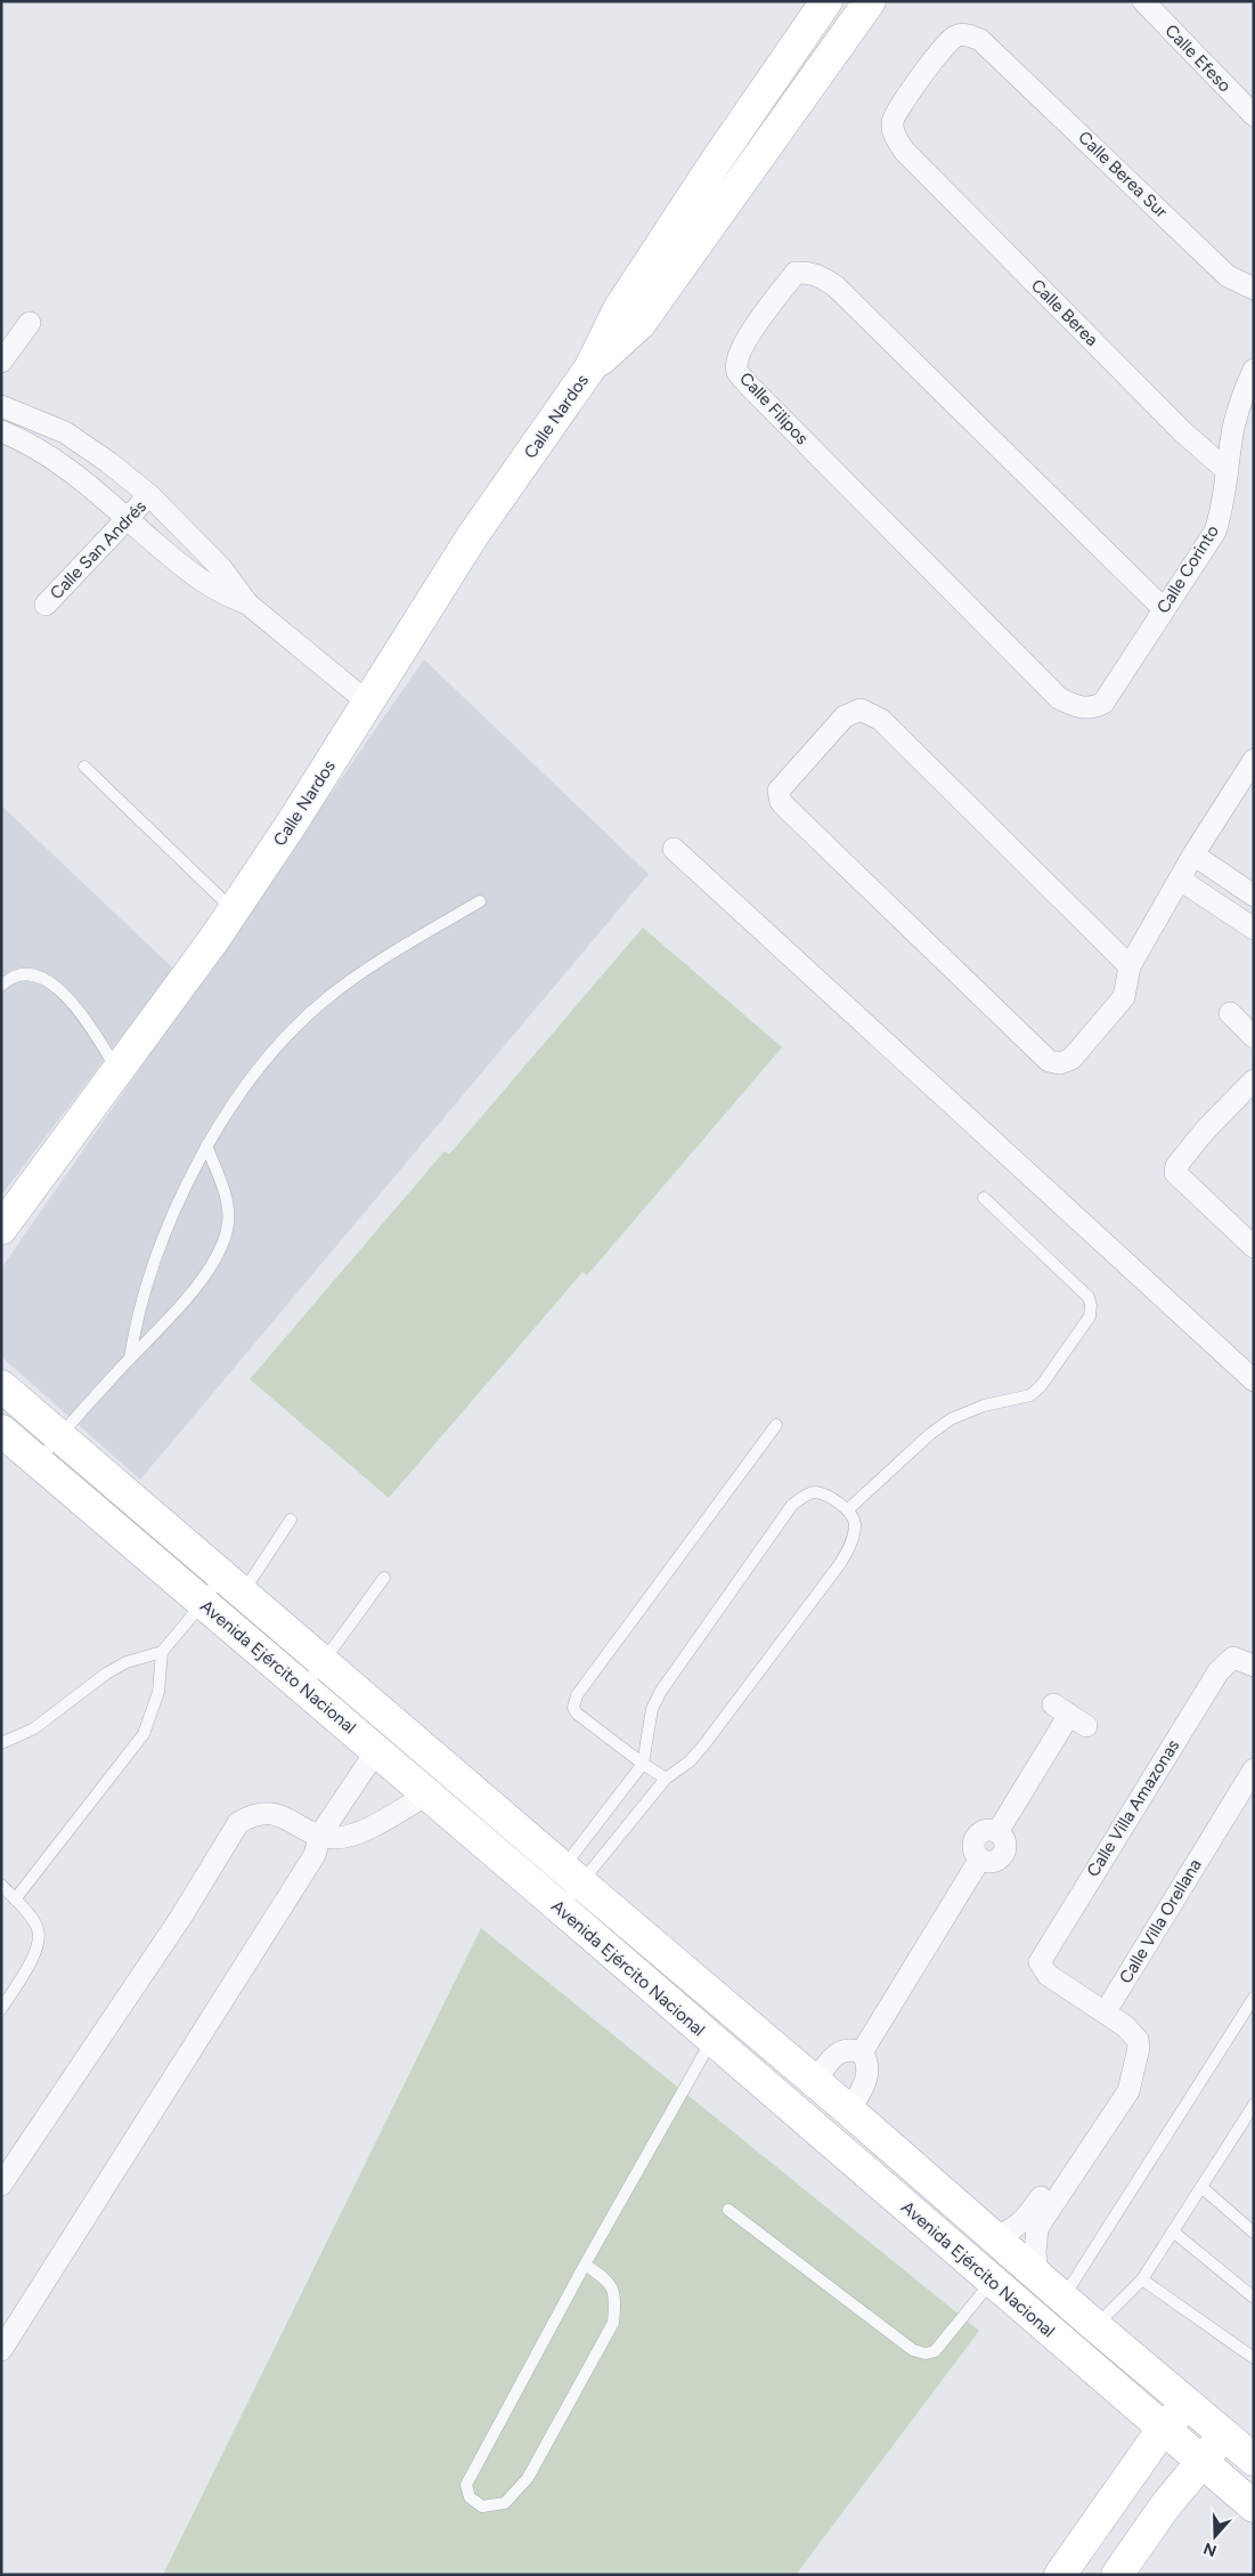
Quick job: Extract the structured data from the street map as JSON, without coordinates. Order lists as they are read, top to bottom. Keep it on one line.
{"streets":{"main road":["Calle Nardos","Avenida Ejército Nacional"],"street":["Calle Efeso","Calle Berea Sur","Calle Berea","Calle Filipos","Calle San Andrés","Calle Corinto","Calle Villa Amazonas","Calle Villa Orellana"]},"crossings":[["Calle Berea Sur","Calle Berea"],["Calle Berea","Calle Corinto"],["Calle Filipos","Calle Corinto"],["Calle Villa Amazonas","Calle Villa Orellana"]],"north":"bottom"}
